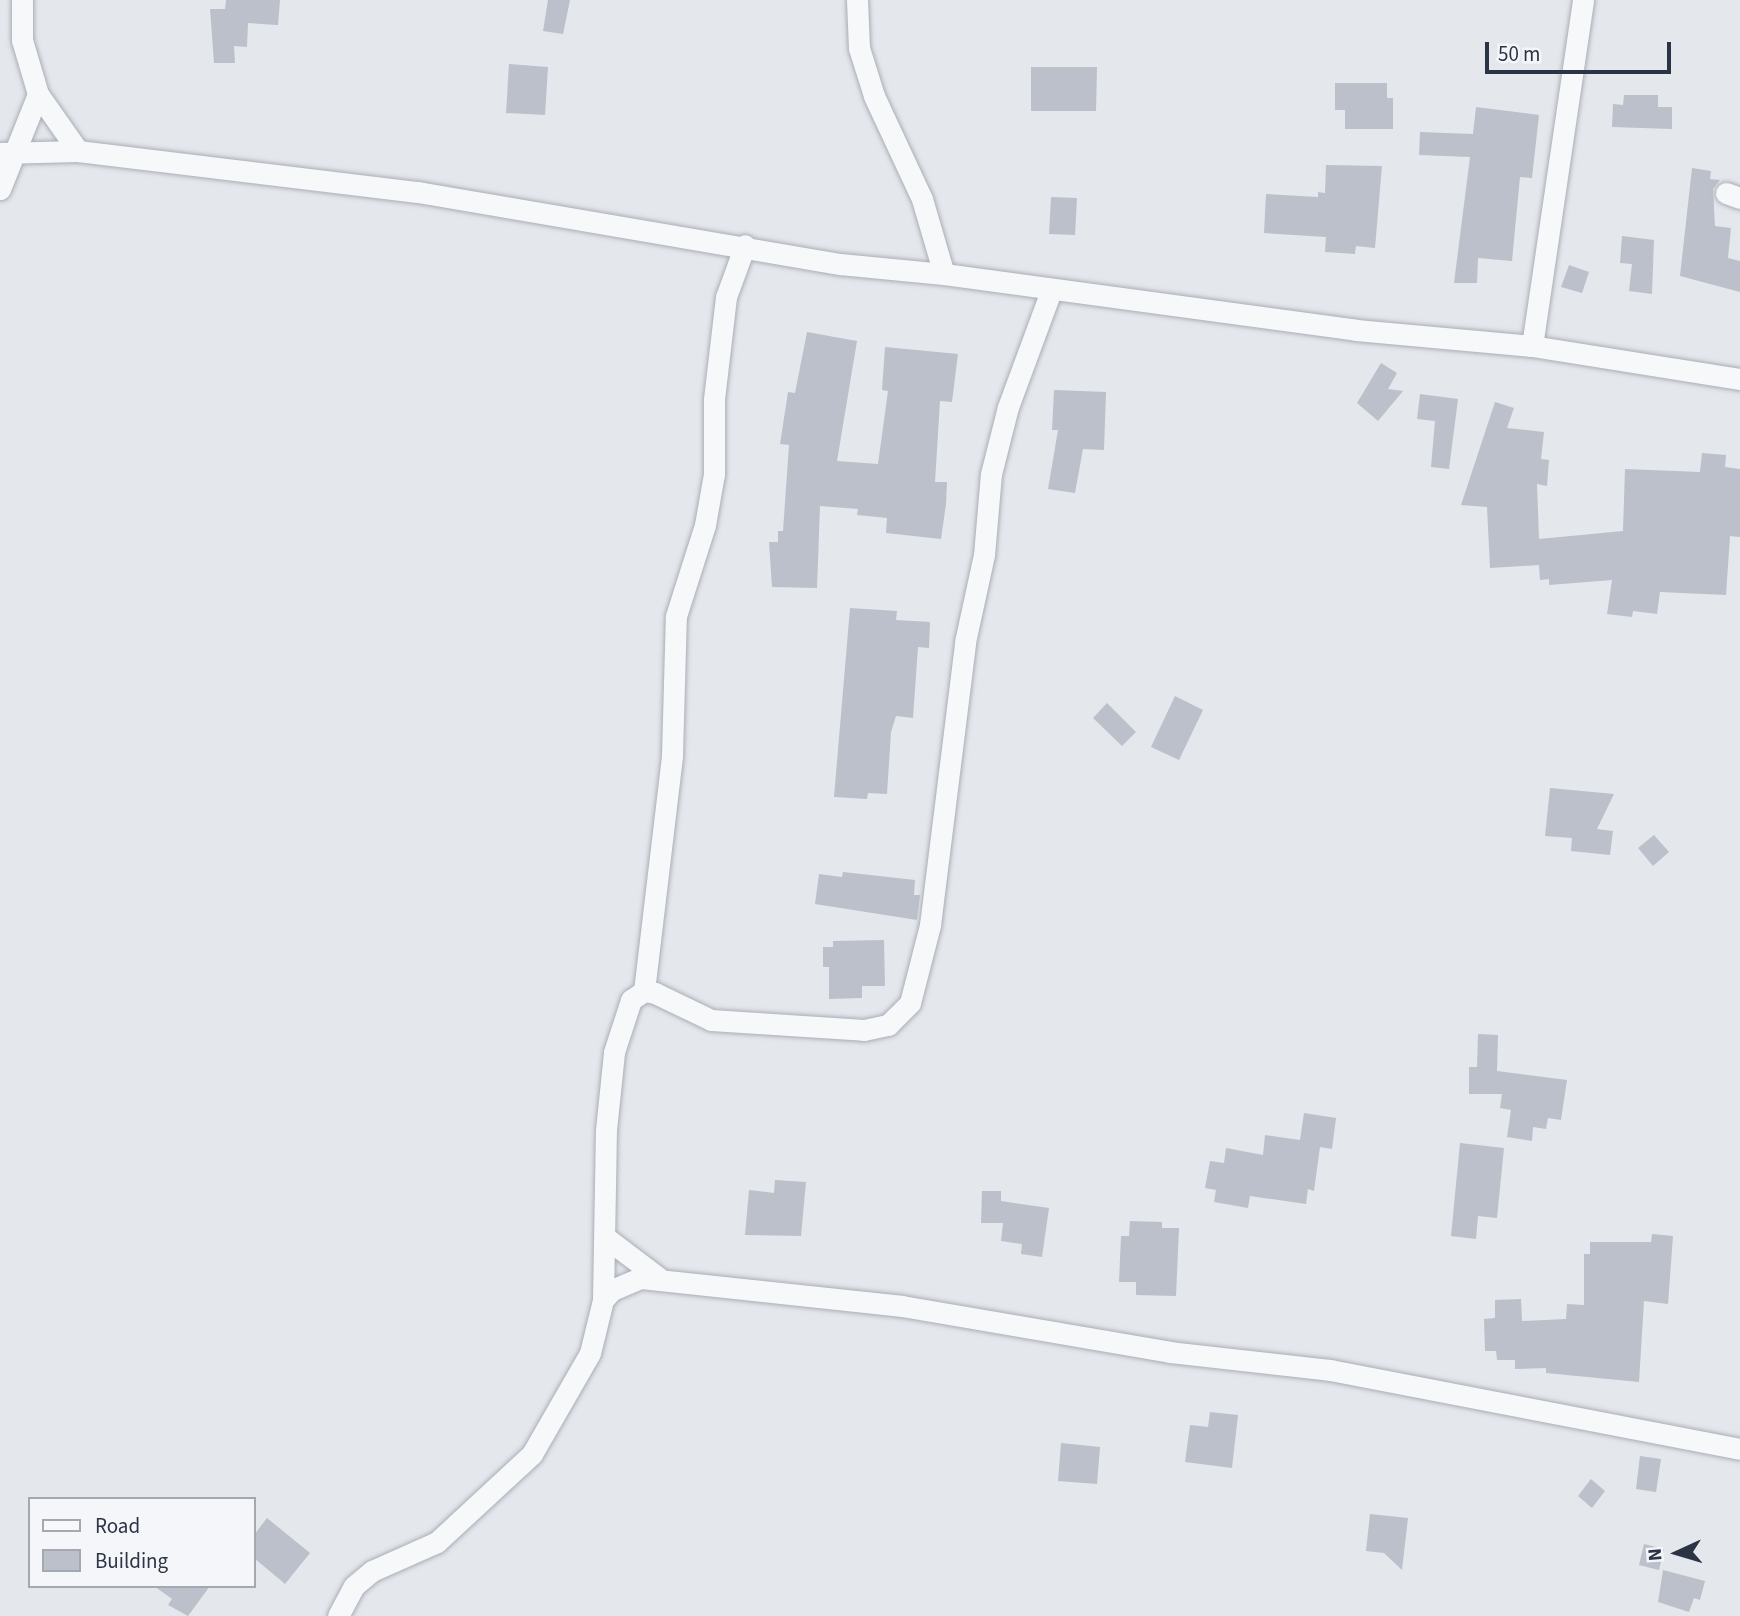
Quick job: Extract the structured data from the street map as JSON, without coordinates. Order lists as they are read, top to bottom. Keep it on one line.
{"legend":["Road","Building"],"scale_bar":"50 m","north":"left"}
